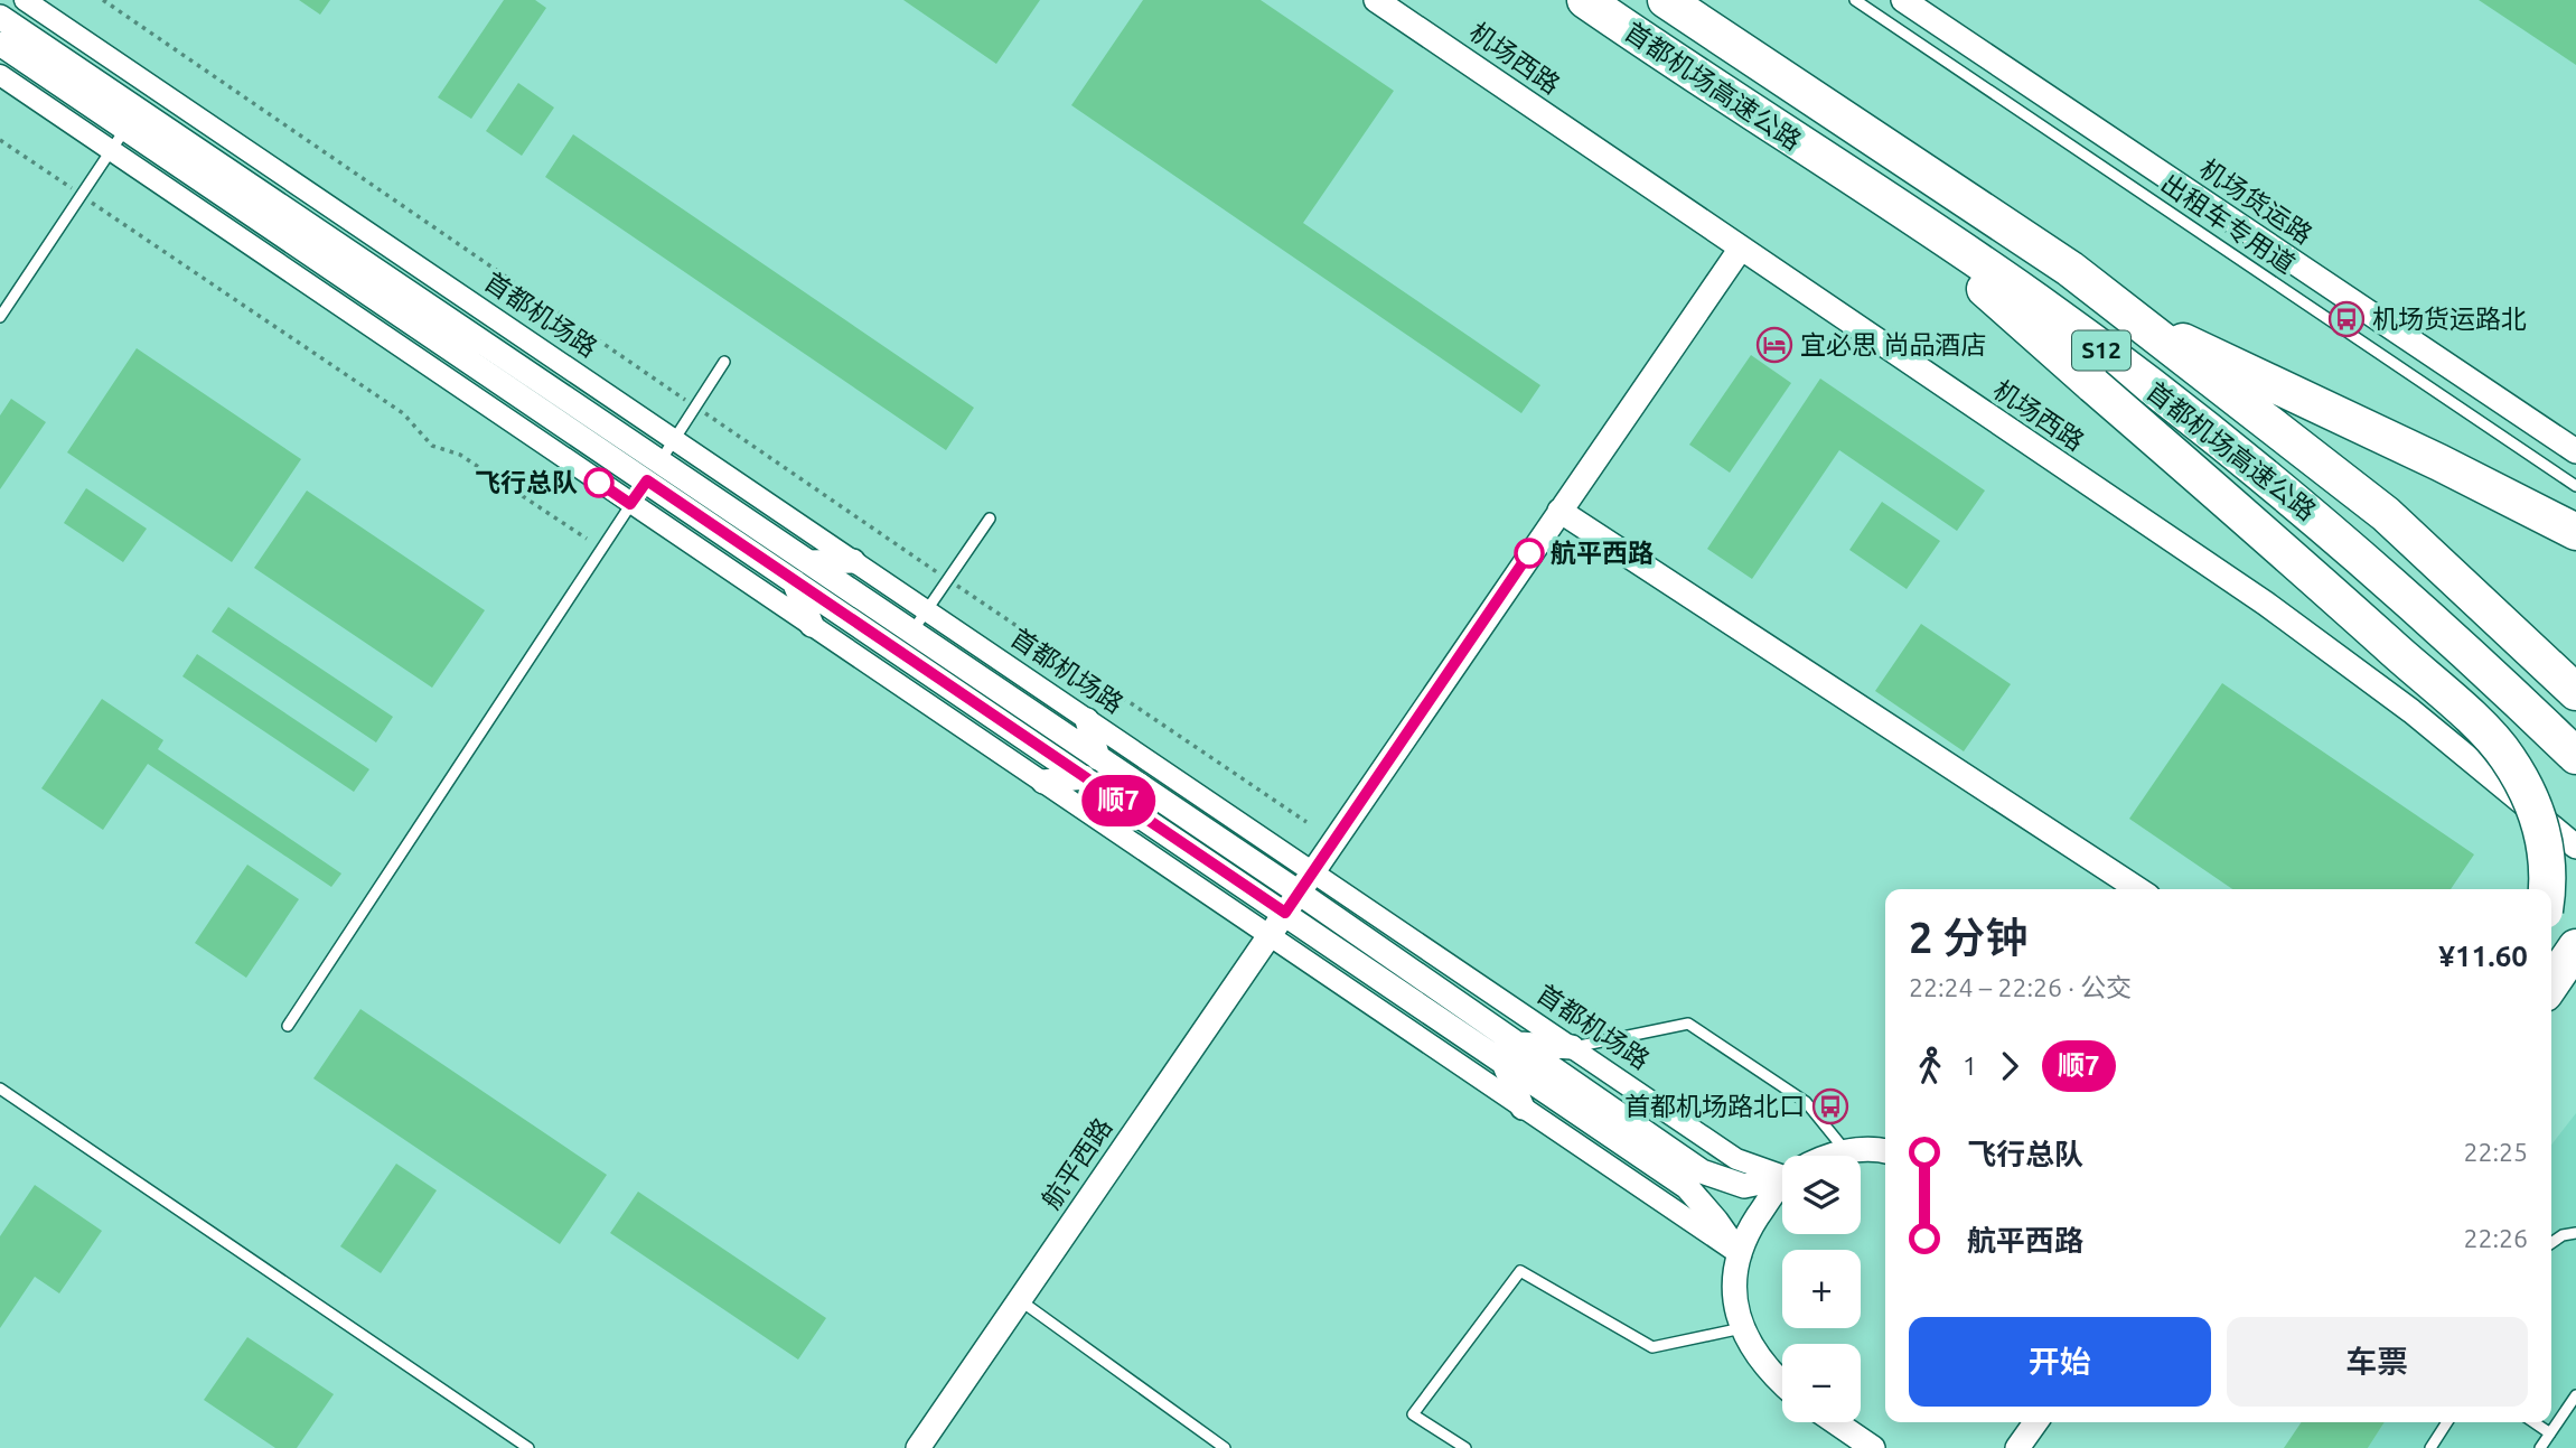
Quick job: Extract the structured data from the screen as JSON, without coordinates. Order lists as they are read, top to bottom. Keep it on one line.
{"streets":{"highway":["首都机场高速公路","S12"],"street":["机场西路","机场货运路","首都机场路","航平西路"],"lane":["出租车专用道"]},"crossings":[["机场西路","航平西路"],["首都机场路","航平西路"]],"places":{"bus stop":["机场货运路北","首都机场路北口"],"hotel":["宜必思 尚品酒店"],"other":["飞行总队","航平西路"]},"lines":["bus line 顺7"],"page":{"on_map":"顺7","heading":["2 分钟","22:24 – 22:26 · 公交","¥11.60"],"legs":["1","顺7"],"list":[{"name":"飞行总队","value":"22:25"},{"name":"航平西路","value":"22:26"}],"map_buttons":["+","−"],"buttons":["开始","车票"]}}
